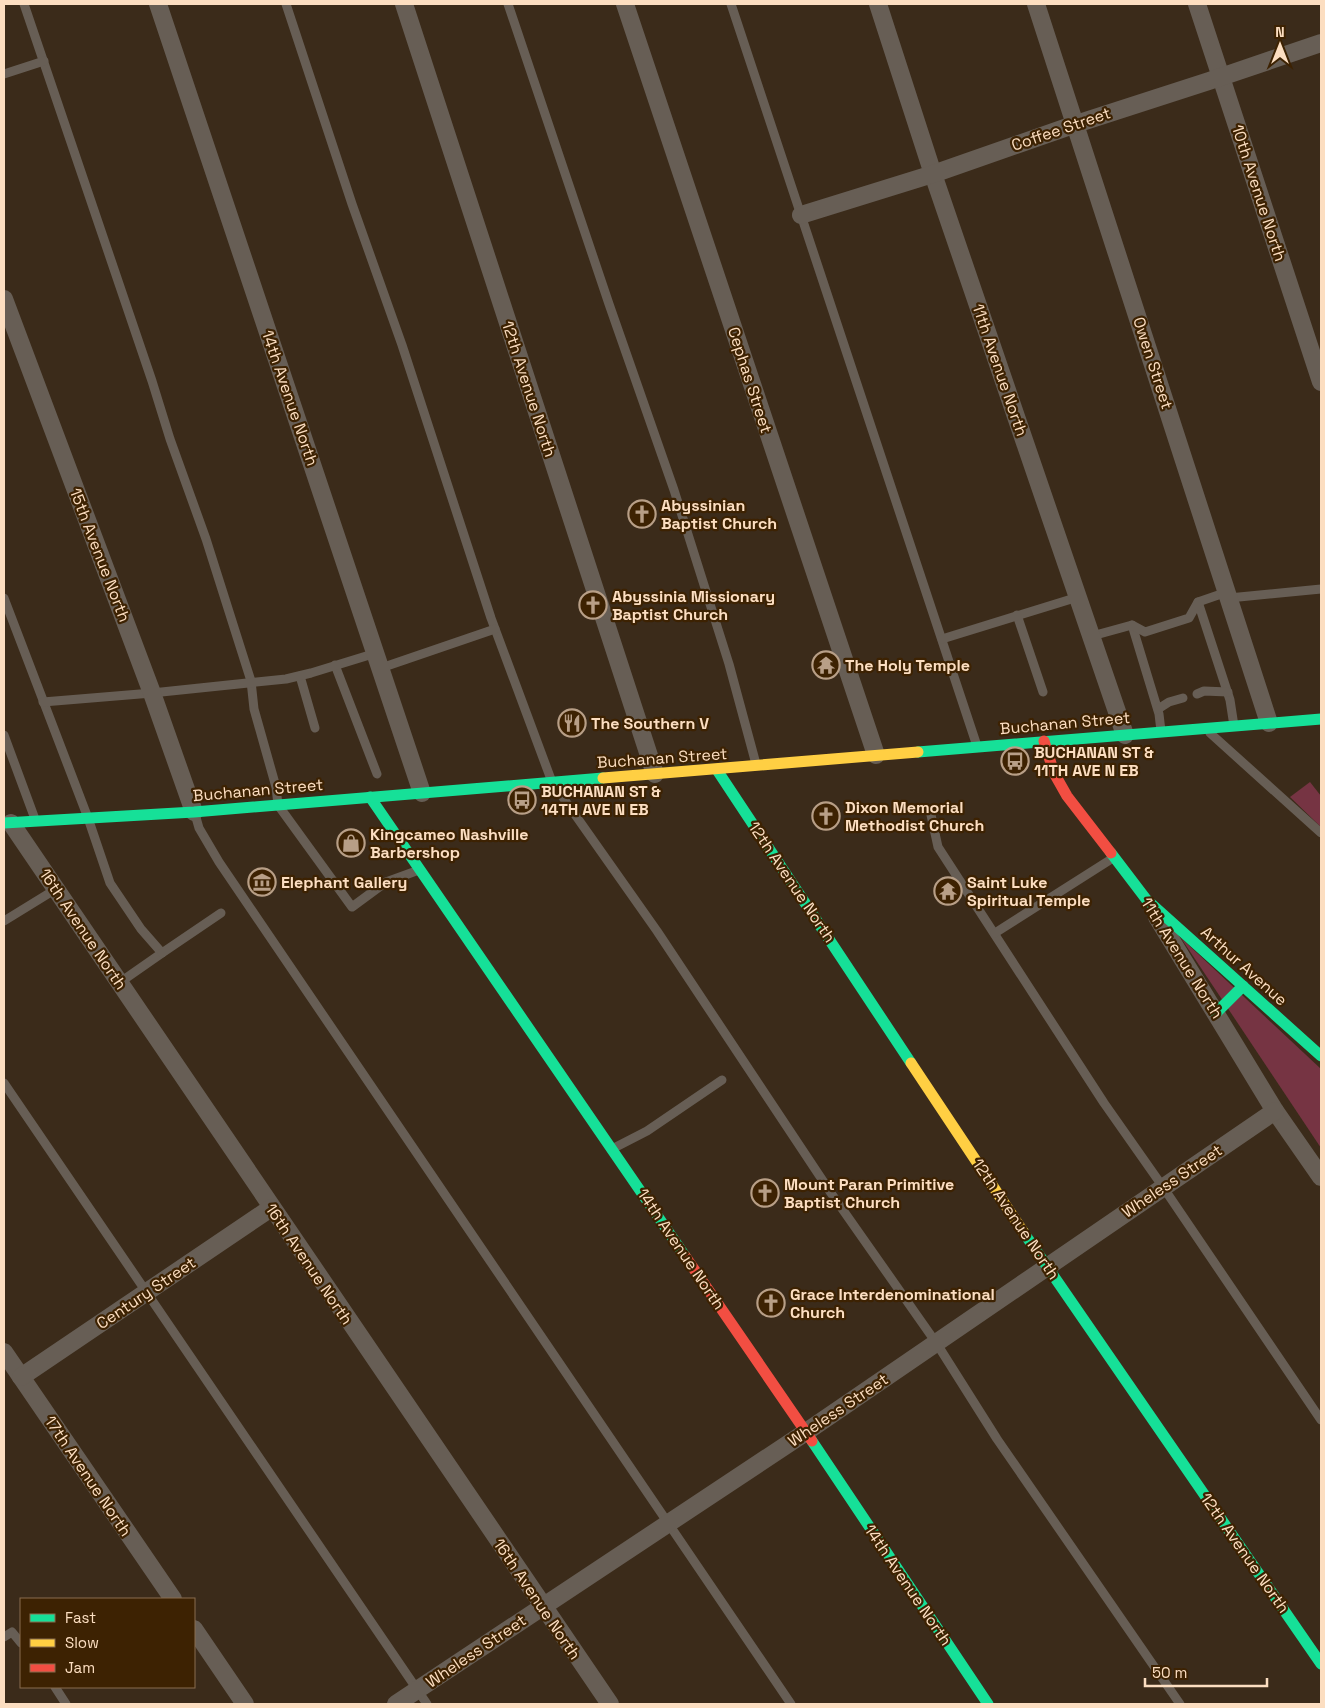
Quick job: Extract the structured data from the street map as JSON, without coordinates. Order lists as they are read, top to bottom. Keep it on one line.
{"streets":{"street":["Coffee Street","10th Avenue North","Owen Street","11th Avenue North","Cephas Street","12th Avenue North","14th Avenue North","15th Avenue North","Buchanan Street","16th Avenue North","Arthur Avenue","Wheless Street","Century Street","17th Avenue North"]},"crossings":[["Coffee Street","10th Avenue North"],["Coffee Street","Owen Street"],["Coffee Street","11th Avenue North"],["Owen Street","Buchanan Street"],["11th Avenue North","Buchanan Street"],["11th Avenue North","Arthur Avenue"],["11th Avenue North","Wheless Street"],["Cephas Street","Buchanan Street"],["12th Avenue North","Buchanan Street"],["12th Avenue North","Wheless Street"],["14th Avenue North","Buchanan Street"],["14th Avenue North","Wheless Street"],["15th Avenue North","Buchanan Street"],["Buchanan Street","16th Avenue North"],["16th Avenue North","Wheless Street"],["16th Avenue North","Century Street"],["Century Street","17th Avenue North"]],"places":{"church":["Abyssinian Baptist Church","Abyssinia Missionary Baptist Church","Dixon Memorial Methodist Church","Mount Paran Primitive Baptist Church","Grace Interdenominational Church"],"temple":["The Holy Temple","Saint Luke Spiritual Temple"],"restaurant":["The Southern V"],"bus stop":["BUCHANAN ST & 11TH AVE N EB","BUCHANAN ST & 14TH AVE N EB"],"shop":["Kingcameo Nashville Barbershop"],"museum":["Elephant Gallery"]},"legend":["Fast","Slow","Jam"],"scale_bar":"50 m","north":"top"}
